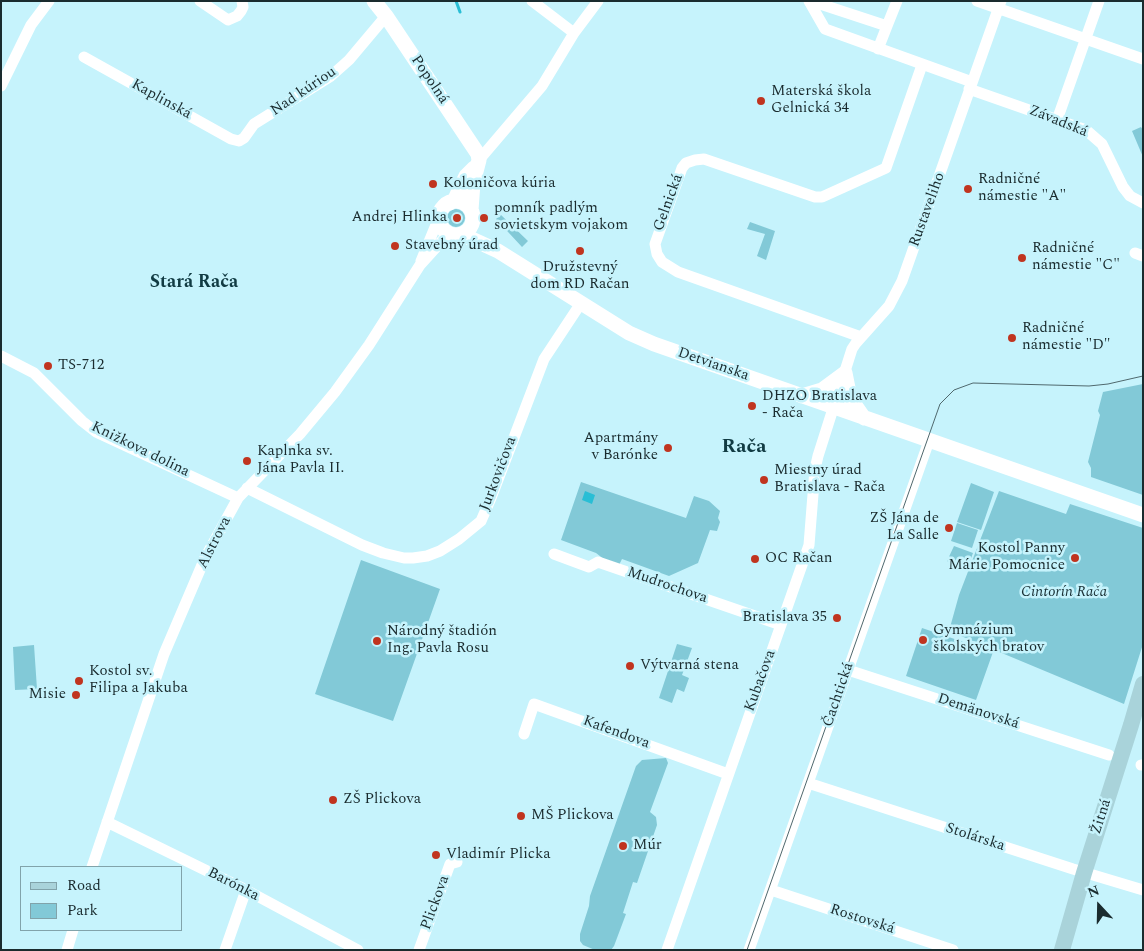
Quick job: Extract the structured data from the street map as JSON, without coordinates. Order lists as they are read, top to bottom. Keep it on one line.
{"streets":{"main road":["Žitná"],"street":["Popolná","Nad kúriou","Kaplinská","Závadská","Gelnická","Rustaveliho","Detvianska","Knižkova dolina","Jurkovičova","Alstrova","Mudrochova","Kubačova","Čachtická","Demänovská","Kafendova","Stolárska","Barónka","Plickova","Rostovská"]},"crossings":[["Popolná","Nad kúriou"],["Nad kúriou","Kaplinská"],["Závadská","Gelnická"],["Závadská","Rustaveliho"],["Gelnická","Rustaveliho"],["Rustaveliho","Detvianska"],["Rustaveliho","Kubačova"],["Detvianska","Jurkovičova"],["Detvianska","Alstrova"],["Detvianska","Kubačova"],["Detvianska","Čachtická"],["Knižkova dolina","Alstrova"],["Jurkovičova","Alstrova"],["Alstrova","Barónka"],["Mudrochova","Kubačova"],["Kubačova","Kafendova"],["Čachtická","Demänovská"],["Čachtická","Stolárska"],["Čachtická","Rostovská"],["Žitná","Stolárska"]],"districts":["Stará Rača","Rača"],"parks":["Cintorín Rača"],"places":["Materská škola Gelnická 34","Koloničova kúria","Radničné námestie \"A\"","Andrej Hlinka","pomník padlým sovietskym vojakom","Stavebný úrad","Družstevný dom RD Račan","Radničné námestie \"C\"","Radničné námestie \"D\"","TS-712","DHZO Bratislava - Rača","Apartmány v Barónke","Kaplnka sv. Jána Pavla II.","Miestny úrad Bratislava - Rača","ZŠ Jána de La Salle","Kostol Panny Márie Pomocnice","OC Račan","Bratislava 35","Gymnázium školských bratov","Národný štadión Ing. Pavla Rosu","Výtvarná stena","Kostol sv. Filipa a Jakuba","Misie","ZŠ Plickova","MŠ Plickova","Múr","Vladimír Plicka"],"legend":["Road","Park"],"north":"top"}
